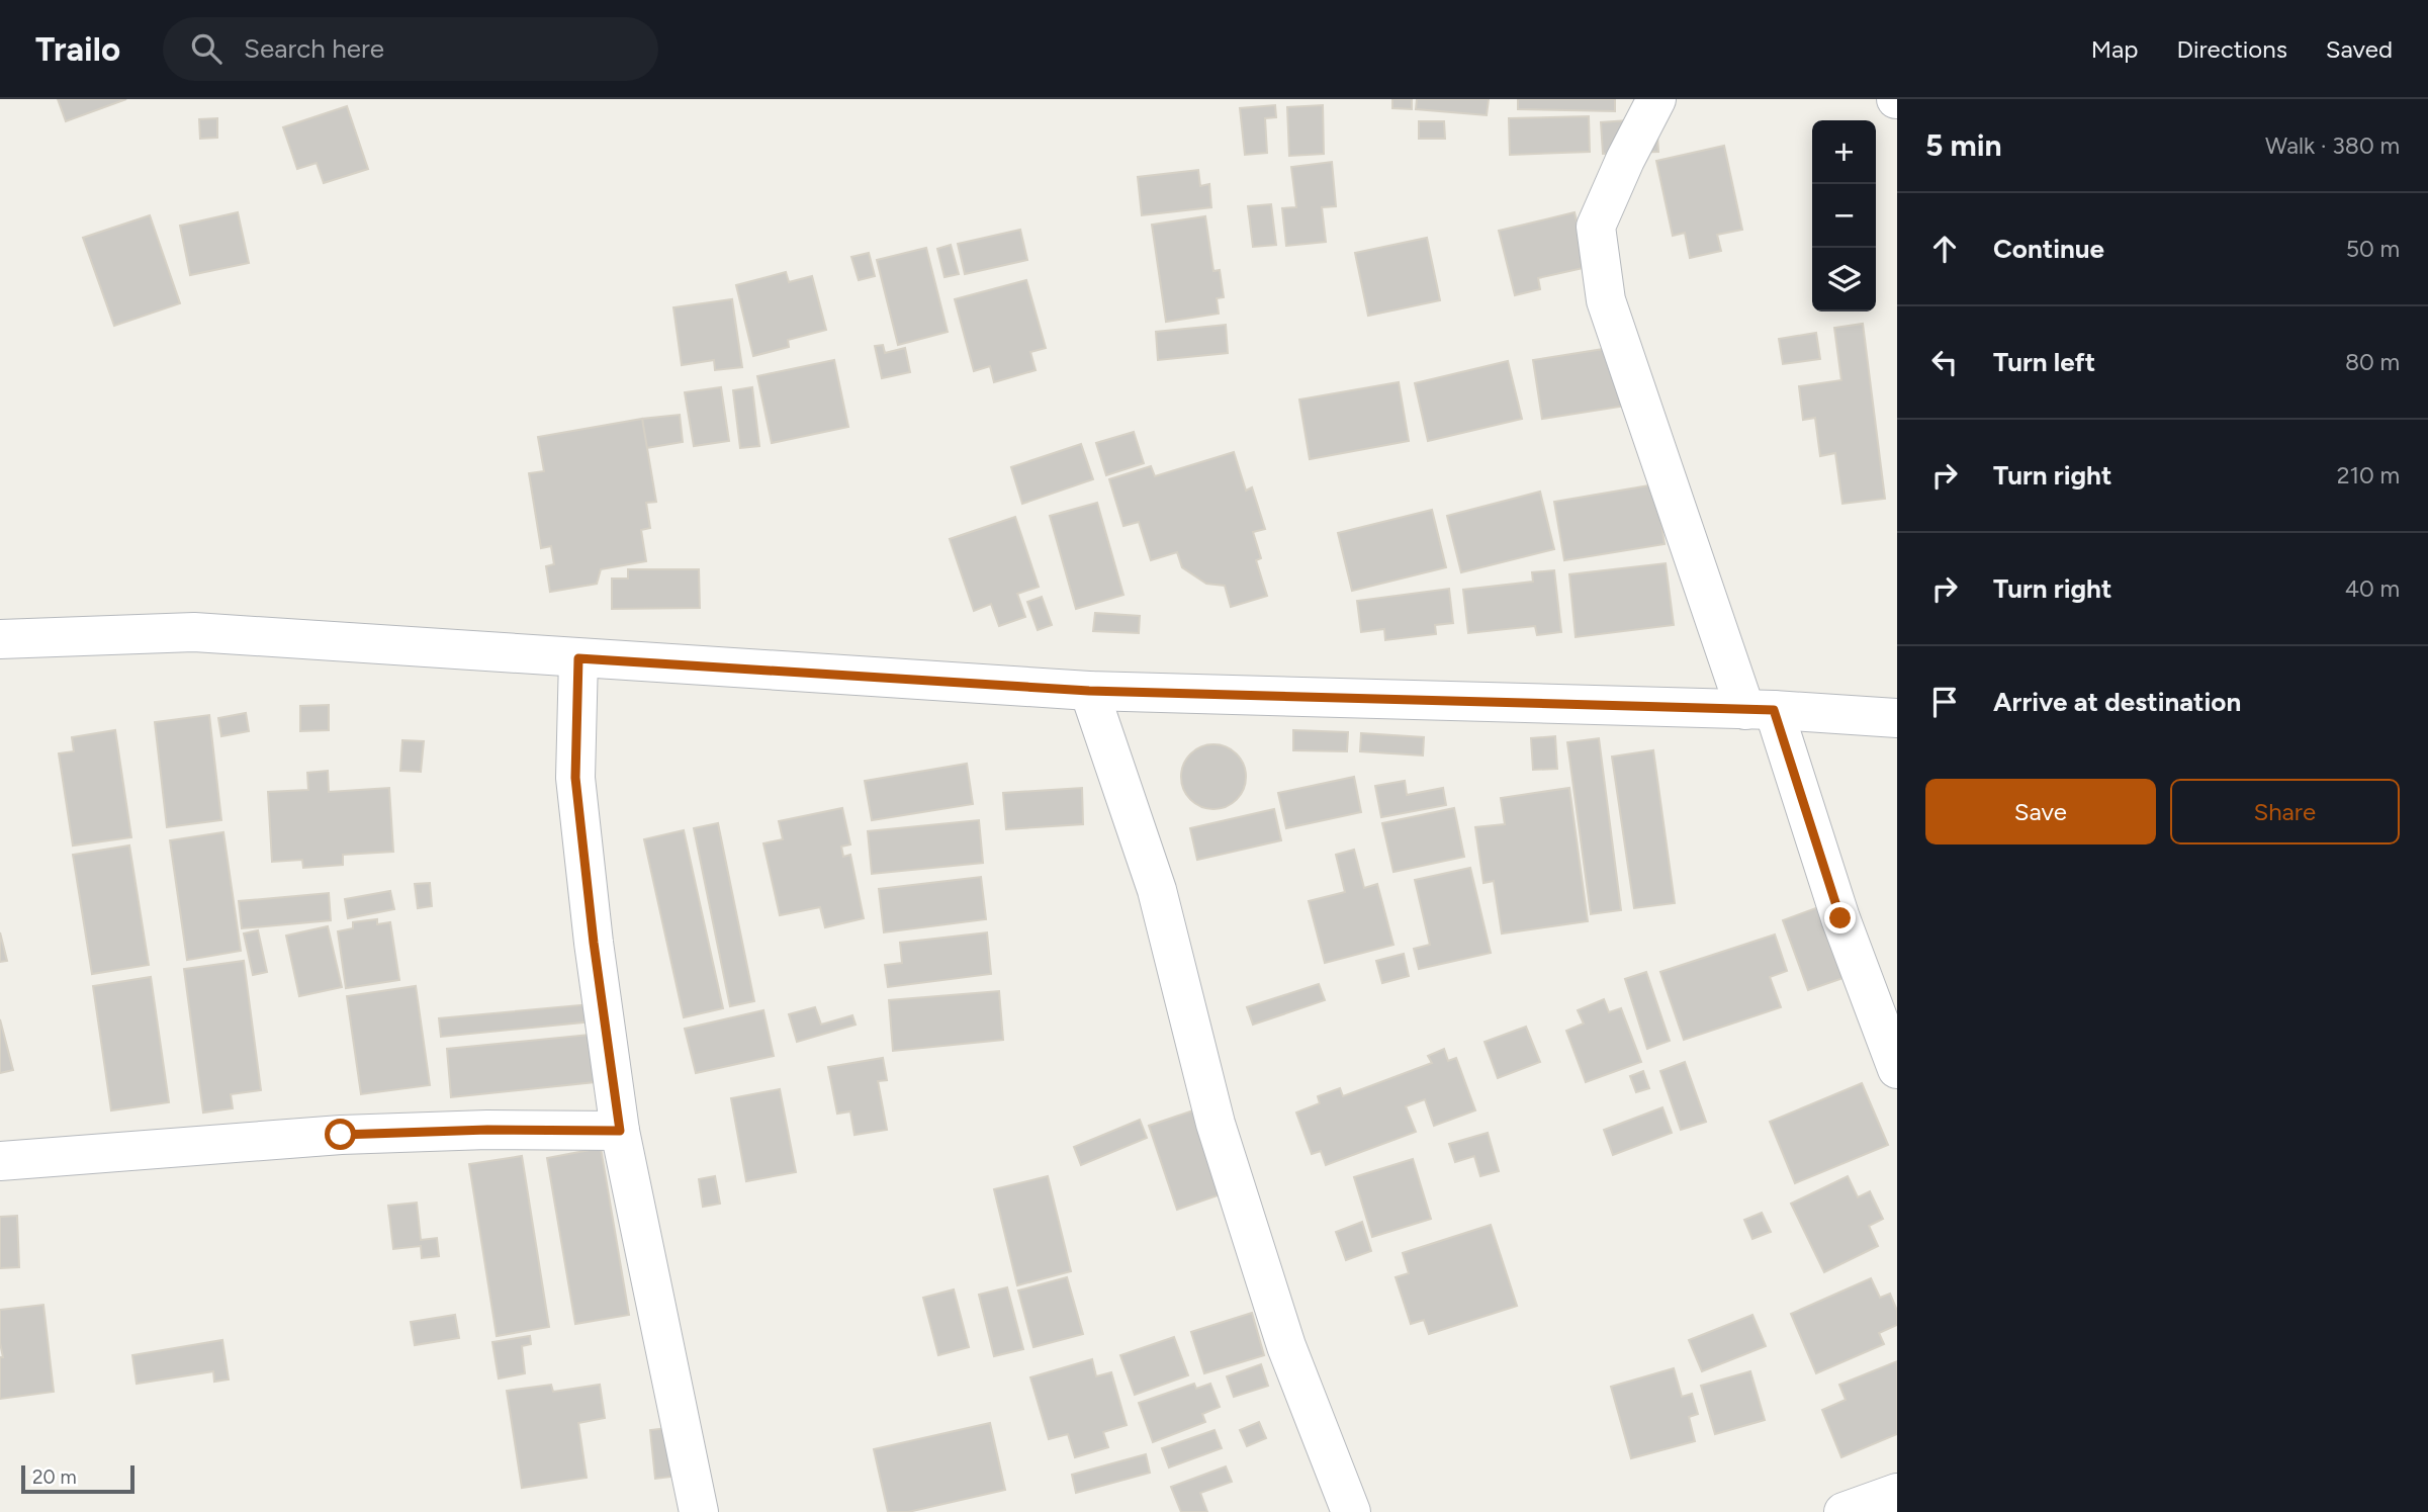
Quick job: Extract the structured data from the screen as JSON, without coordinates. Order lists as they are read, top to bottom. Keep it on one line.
{"scale_bar":"20 m","page":{"header":"Trailo","search":"Search here","nav":["Map","Directions","Saved"],"heading":["5 min","Walk · 380 m"],"map_buttons":["+","−"],"list":[["Continue","50 m"],["Turn left","80 m"],["Turn right","210 m"],["Turn right","40 m"],"Arrive at destination"],"buttons":["Save","Share"],"scale":"20 m"}}
